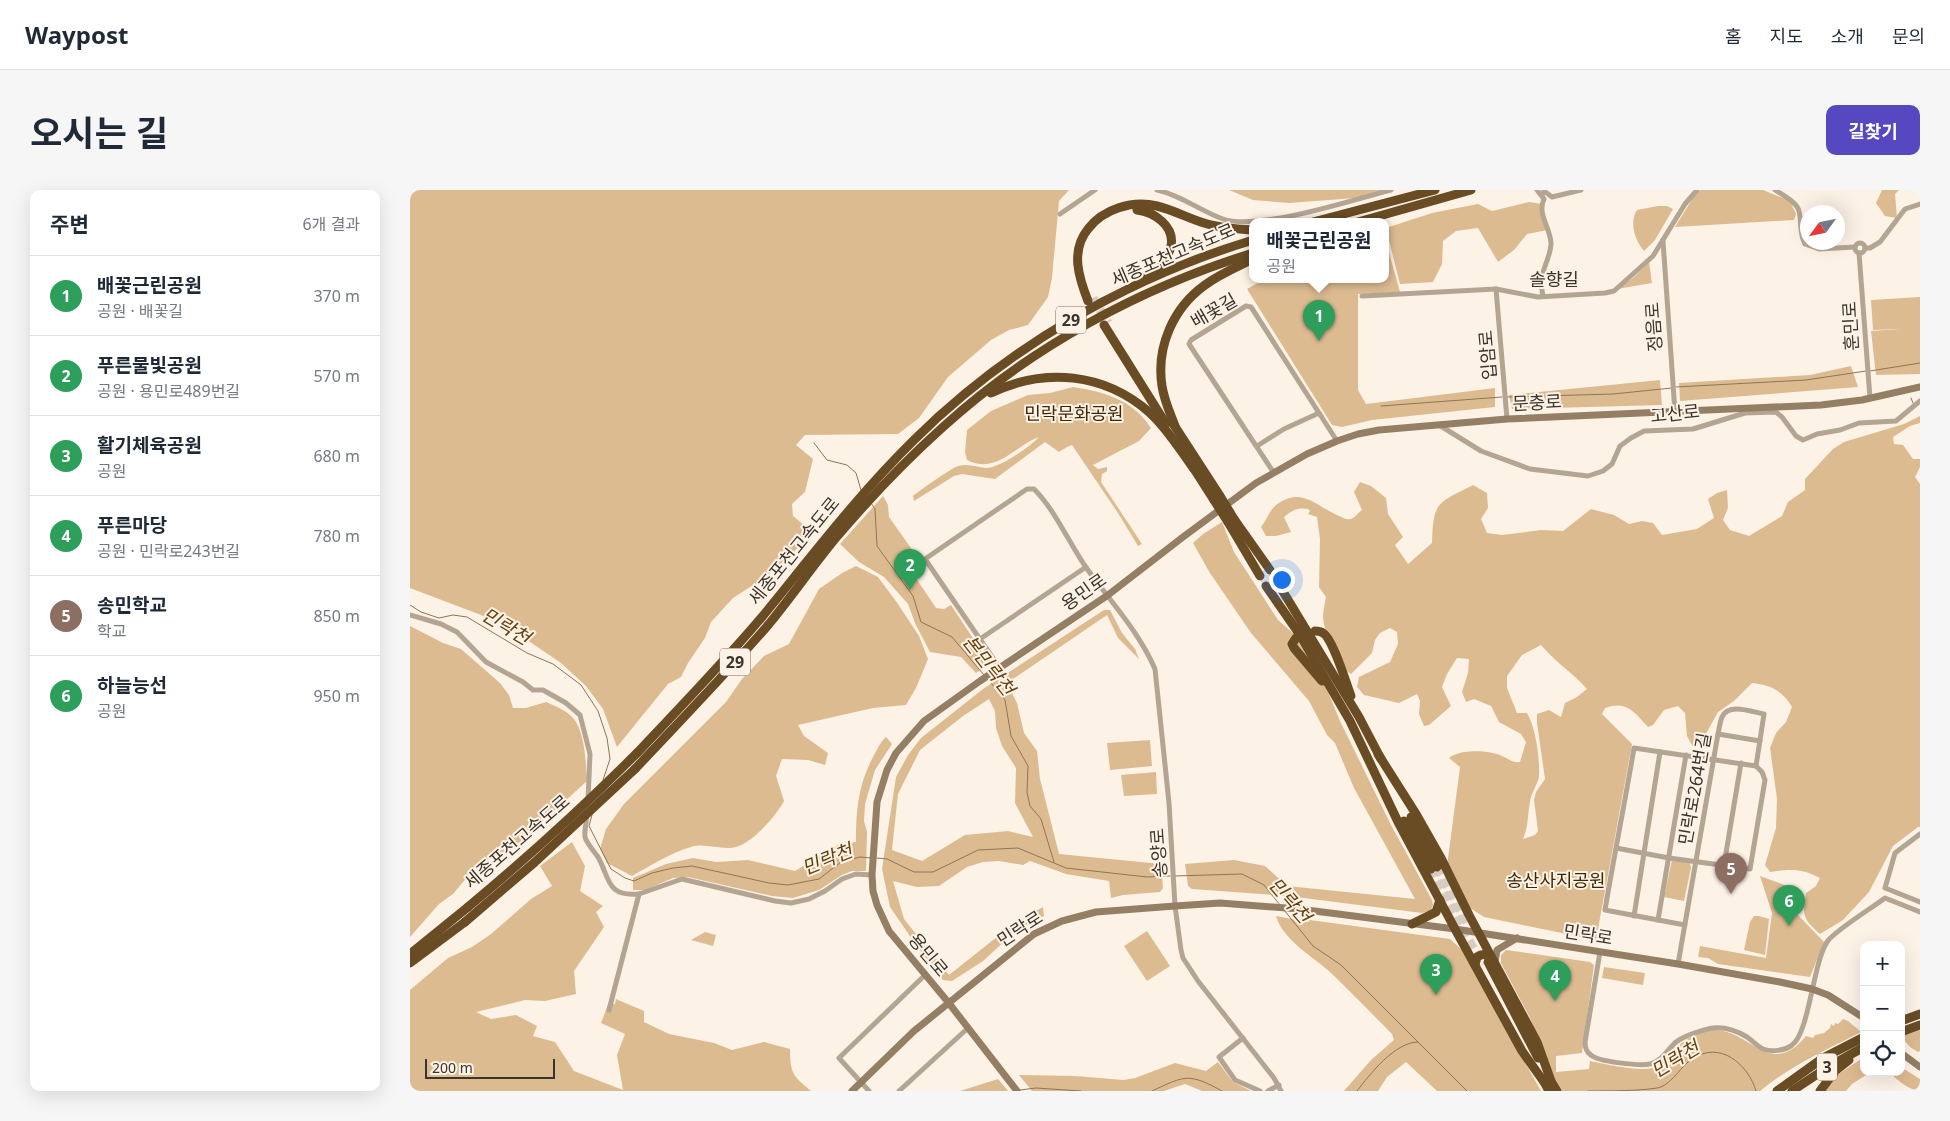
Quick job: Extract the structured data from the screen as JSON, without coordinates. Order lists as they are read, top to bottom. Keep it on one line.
{"streets":{"highway":["세종포천고속도로","29","3"],"street":["솔향길","배꽃길","훈민로","정음로","입암로","문충로","고산로","용민로","민락로264번길","송양로","민락로"]},"crossings":[["솔향길","정음로"],["솔향길","입암로"],["배꽃길","문충로"],["훈민로","문충로"],["정음로","문충로"],["입암로","문충로"],["문충로","고산로"],["문충로","용민로"],["용민로","송양로"],["용민로","민락로"],["민락로264번길","민락로"],["송양로","민락로"]],"water":["민락천","본민락천"],"parks":["민락문화공원","송산사지공원"],"scale_bar":"200 m","north":"bottom left","page":{"header":"Waypost","nav":["홈","지도","소개","문의"],"title":"오시는 길","buttons":"길찾기","heading":["주변","6개 결과"],"popup":["배꽃근린공원","공원"],"list":[{"mark":"1","name":"배꽃근린공원","note":"공원 · 배꽃길","value":"370 m"},{"mark":"2","name":"푸른물빛공원","note":"공원 · 용민로489번길","value":"570 m"},{"mark":"3","name":"활기체육공원","note":"공원","value":"680 m"},{"mark":"4","name":"푸른마당","note":"공원 · 민락로243번길","value":"780 m"},{"mark":"5","name":"송민학교","note":"학교","value":"850 m"},{"mark":"6","name":"하늘능선","note":"공원","value":"950 m"}],"pins":["1","2","5","6","3","4"],"map_buttons":["+","−"],"scale":"200 m"}}
